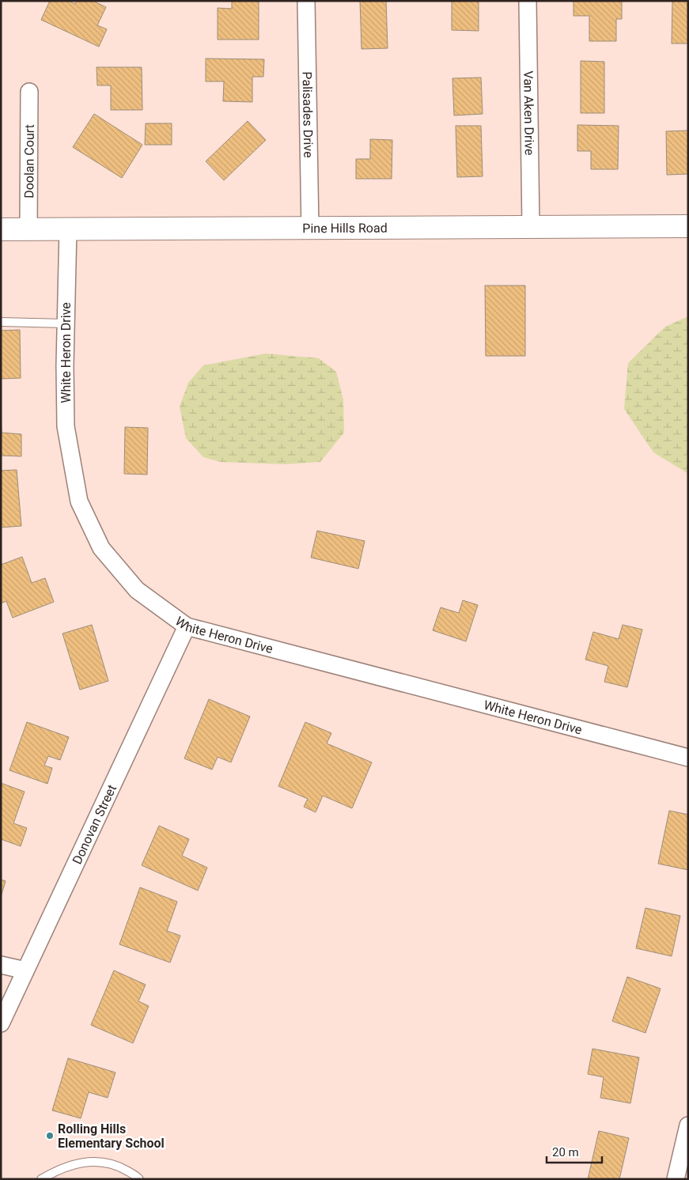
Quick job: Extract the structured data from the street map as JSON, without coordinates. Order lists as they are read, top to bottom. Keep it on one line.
{"streets":{"main road":["Pine Hills Road"],"street":["Van Aken Drive","Palisades Drive","Doolan Court","White Heron Drive","Donovan Street"]},"crossings":[["Van Aken Drive","Pine Hills Road"],["Palisades Drive","Pine Hills Road"],["Doolan Court","Pine Hills Road"],["Pine Hills Road","White Heron Drive"],["White Heron Drive","Donovan Street"]],"places":["Rolling Hills Elementary School"],"scale_bar":"20 m"}
